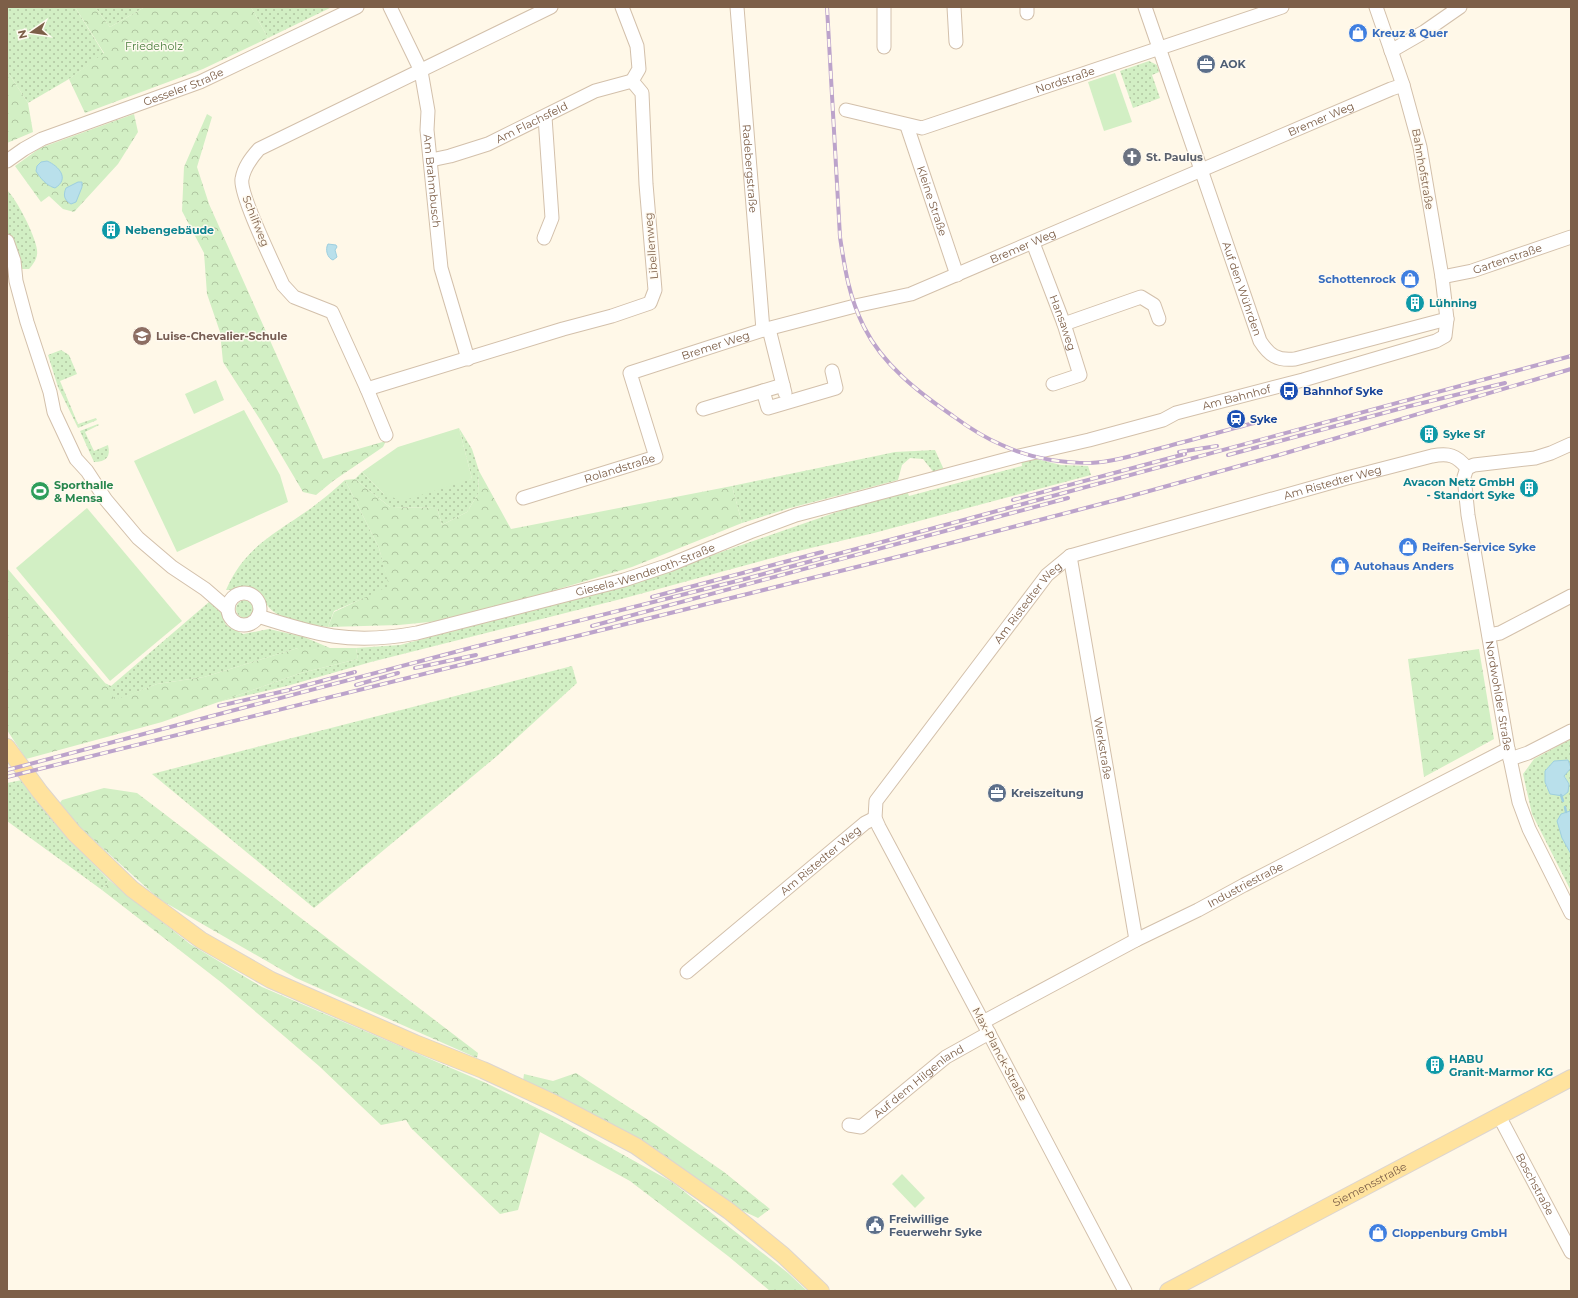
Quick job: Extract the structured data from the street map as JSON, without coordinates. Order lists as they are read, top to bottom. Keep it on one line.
{"streets":{"main road":["Siemensstraße"],"street":["Nordstraße","Gesseler Straße","Bremer Weg","Am Flachsfeld","Radebergstraße","Bahnhofstraße","Am Brahmbusch","Kleine Straße","Schilfweg","Libellenweg","Gartenstraße","Auf den Wührden","Hansaweg","Am Bahnhof","Rolandstraße","Am Ristedter Weg","Giesela-Wenderoth-Straße","Nordwohlder Straße","Werkstraße","Industriestraße","Max-Planck-Straße","Auf dem Hilgenland","Boschstraße"]},"crossings":[["Nordstraße","Kleine Straße"],["Nordstraße","Auf den Wührden"],["Bremer Weg","Radebergstraße"],["Bremer Weg","Bahnhofstraße"],["Bremer Weg","Kleine Straße"],["Bremer Weg","Auf den Wührden"],["Bremer Weg","Hansaweg"],["Bremer Weg","Rolandstraße"],["Am Flachsfeld","Am Brahmbusch"],["Am Flachsfeld","Libellenweg"],["Bahnhofstraße","Gartenstraße"],["Bahnhofstraße","Auf den Wührden"],["Bahnhofstraße","Am Bahnhof"],["Am Brahmbusch","Schilfweg"],["Am Brahmbusch","Libellenweg"],["Am Bahnhof","Giesela-Wenderoth-Straße"],["Am Ristedter Weg","Nordwohlder Straße"],["Am Ristedter Weg","Werkstraße"],["Am Ristedter Weg","Max-Planck-Straße"],["Nordwohlder Straße","Industriestraße"],["Werkstraße","Industriestraße"],["Industriestraße","Max-Planck-Straße"],["Industriestraße","Auf dem Hilgenland"],["Max-Planck-Straße","Auf dem Hilgenland"],["Siemensstraße","Boschstraße"]],"parks":["Friedeholz"],"places":{"shop":["Kreuz & Quer","Schottenrock","Reifen-Service Syke","Autohaus Anders","Cloppenburg GmbH"],"office":["AOK","Kreiszeitung"],"church":["St. Paulus"],"building":["Nebengebäude","Lühning","Syke Sf","Avacon Netz GmbH - Standort Syke","HABU Granit-Marmor KG"],"school or university":["Luise-Chevalier-Schule"],"bus stop":["Bahnhof Syke"],"station":["Syke"],"sports":["Sporthalle & Mensa"],"public building":["Freiwillige Feuerwehr Syke"]},"north":"left"}
